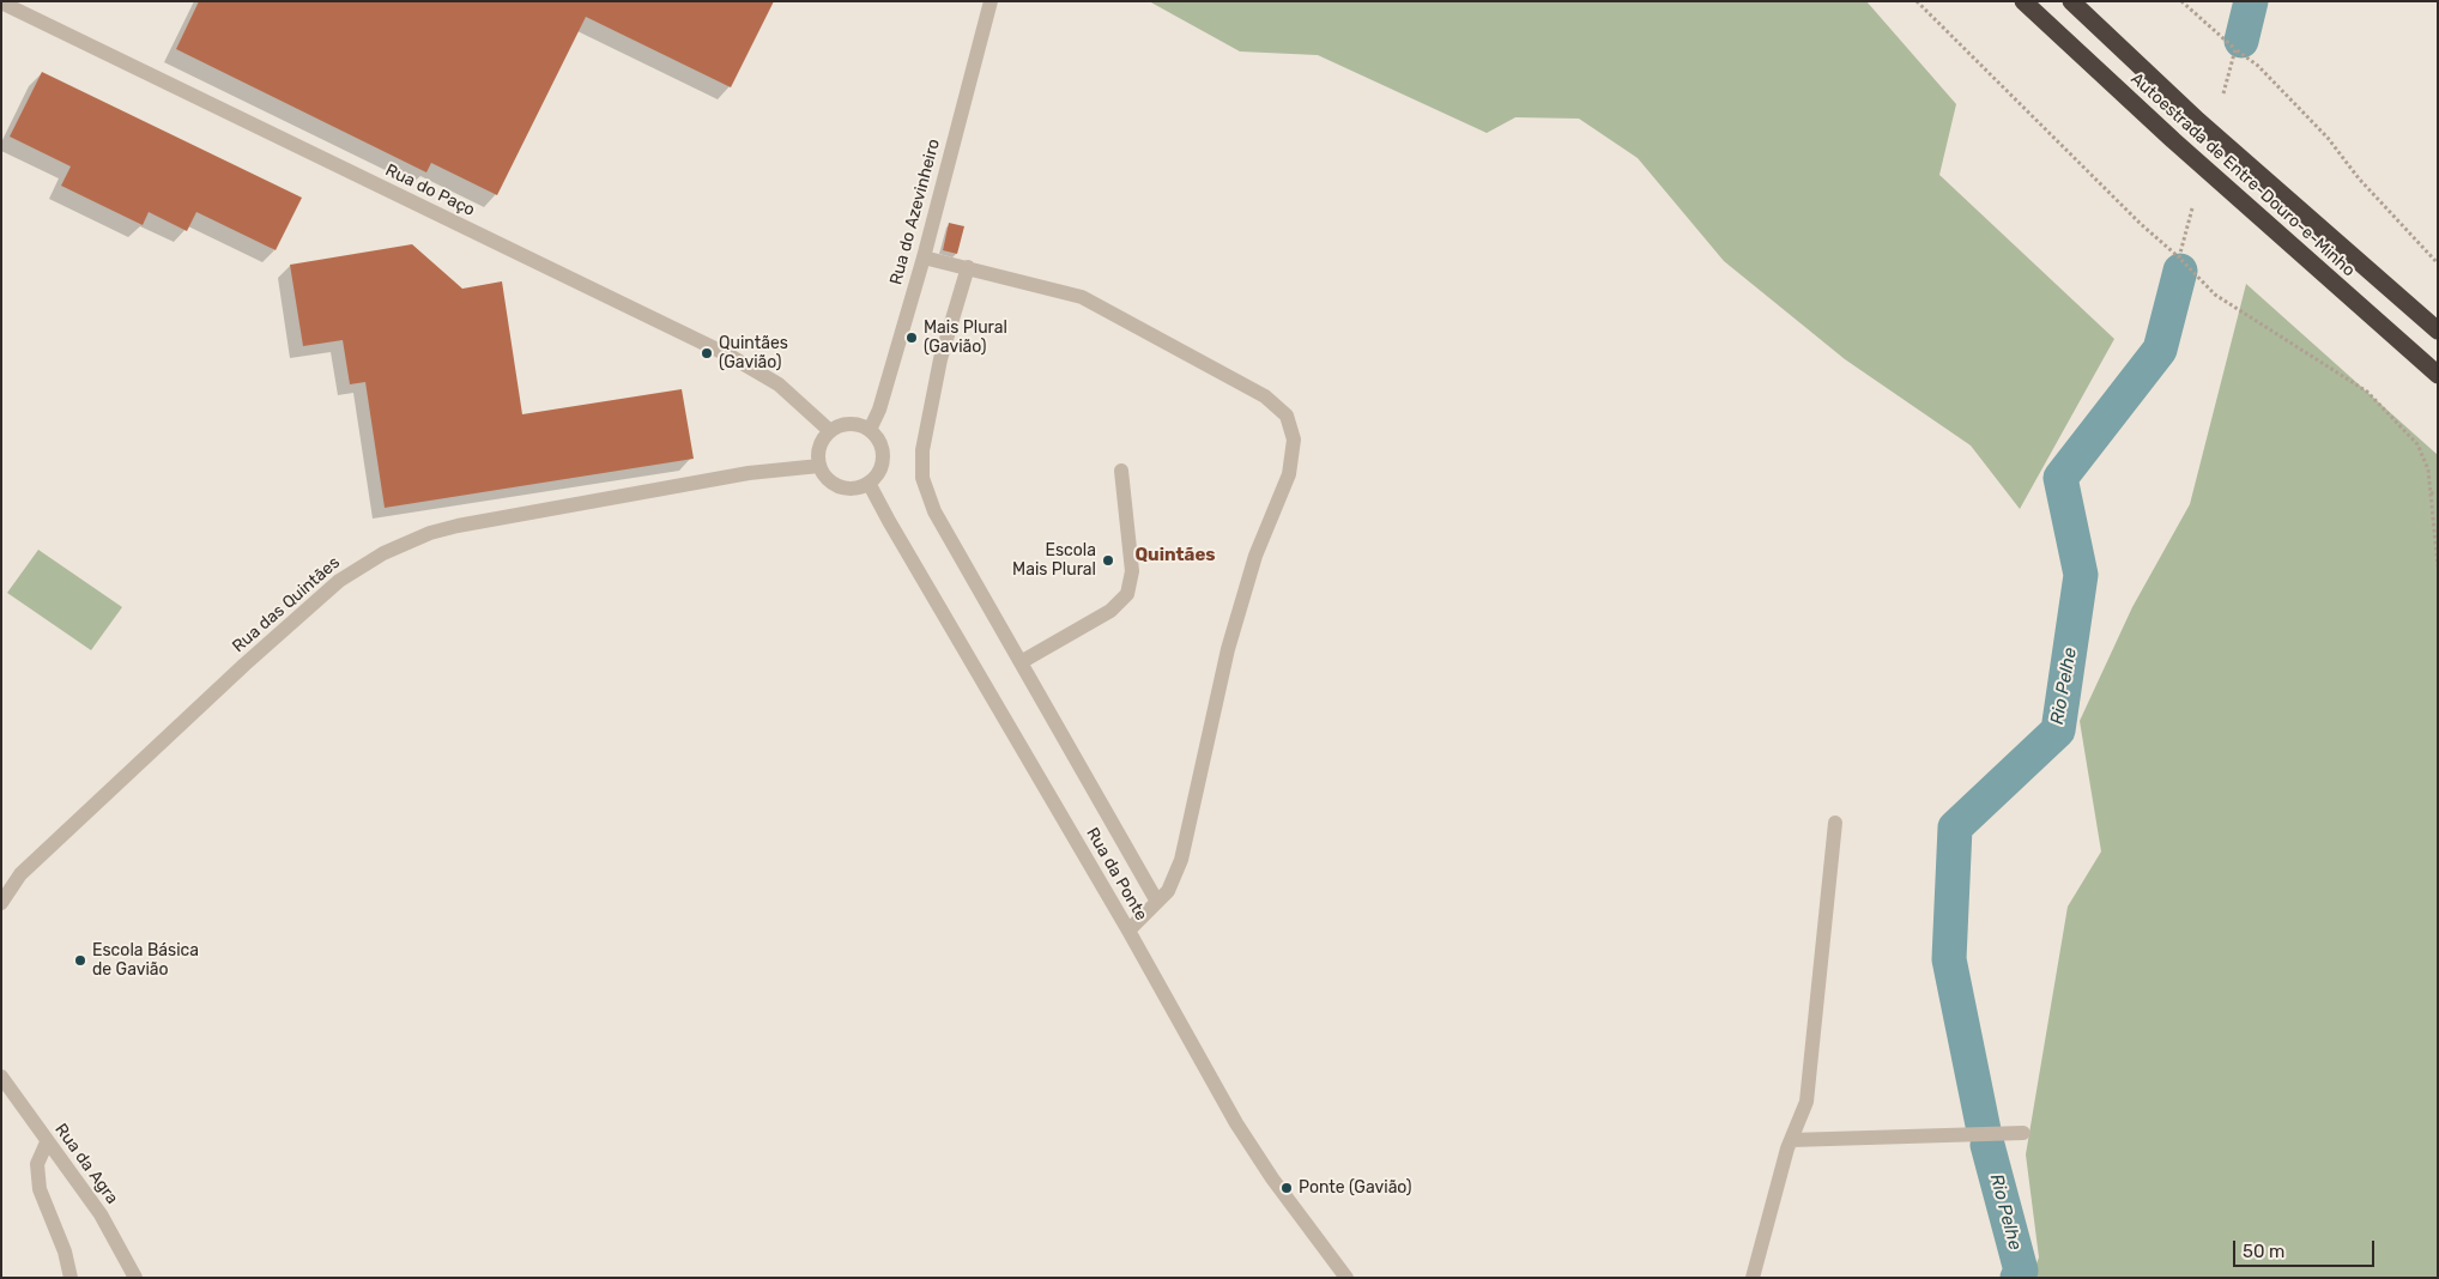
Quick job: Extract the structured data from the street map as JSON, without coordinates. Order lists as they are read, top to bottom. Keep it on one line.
{"streets":{"highway":["Autoestrada de Entre-Douro-e-Minho"],"street":["Rua do Paço","Rua do Azevinheiro","Rua das Quintães","Rua da Ponte","Rua da Agra"]},"crossings":[["Rua do Paço","Rua do Azevinheiro"],["Rua do Paço","Rua das Quintães"],["Rua do Paço","Rua da Ponte"],["Rua do Azevinheiro","Rua das Quintães"],["Rua do Azevinheiro","Rua da Ponte"],["Rua das Quintães","Rua da Ponte"]],"districts":["Quintães"],"water":["Rio Pelhe"],"places":["Mais Plural (Gavião)","Quintães (Gavião)","Escola Mais Plural","Escola Básica de Gavião","Ponte (Gavião)"],"scale_bar":"50 m"}
